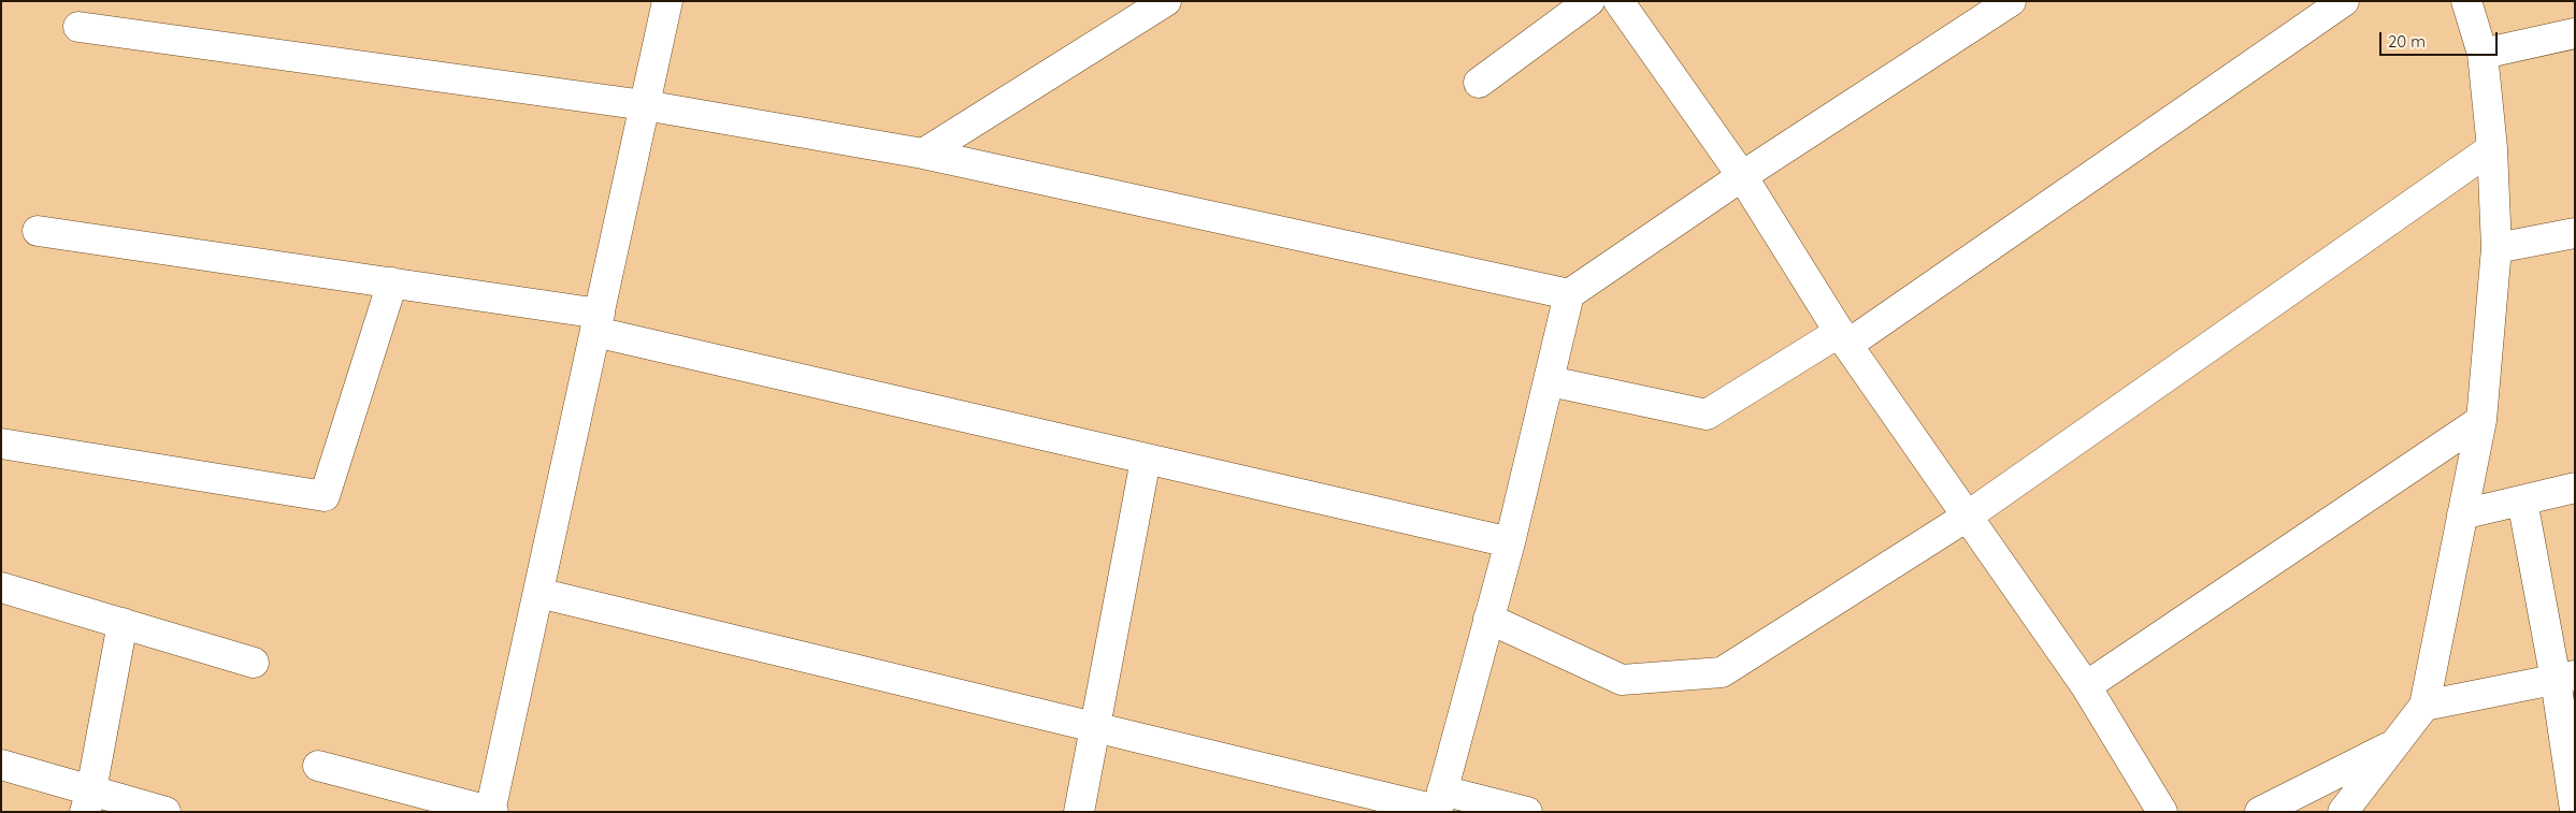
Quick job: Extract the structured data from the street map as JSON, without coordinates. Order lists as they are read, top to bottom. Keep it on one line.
{"scale_bar":"20 m"}
